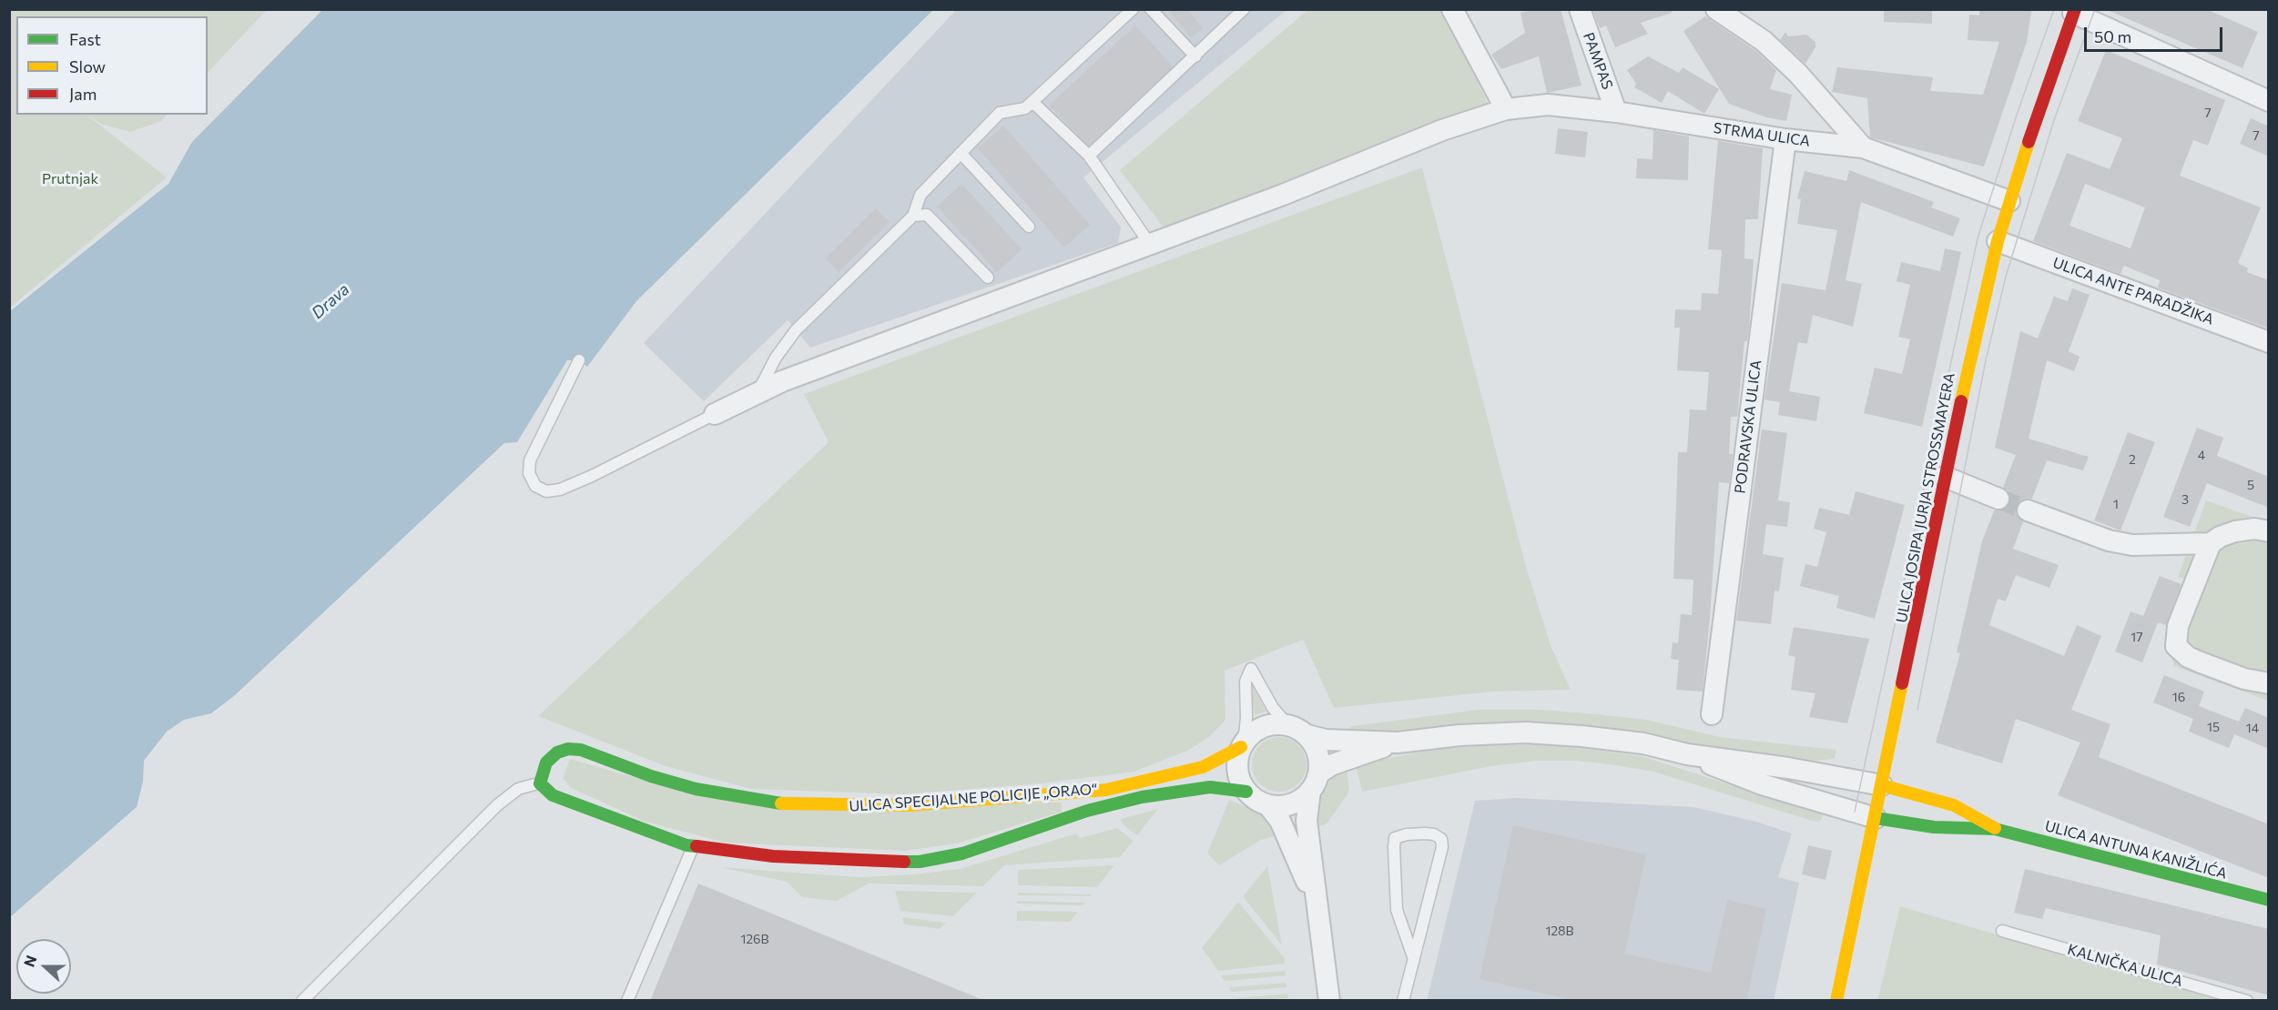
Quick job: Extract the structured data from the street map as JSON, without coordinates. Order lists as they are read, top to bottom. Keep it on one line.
{"streets":{"main road":["ULICA JOSIPA JURJA STROSSMAYERA","ULICA SPECIJALNE POLICIJE „ORAO“","ULICA ANTUNA KANIŽLIĆA"],"street":["PAMPAS","STRMA ULICA","ULICA ANTE PARADŽIKA","PODRAVSKA ULICA"],"lane":["KALNIČKA ULICA"]},"crossings":[["PAMPAS","STRMA ULICA"],["STRMA ULICA","PODRAVSKA ULICA"],["STRMA ULICA","ULICA JOSIPA JURJA STROSSMAYERA"],["ULICA ANTE PARADŽIKA","ULICA JOSIPA JURJA STROSSMAYERA"],["ULICA JOSIPA JURJA STROSSMAYERA","ULICA ANTUNA KANIŽLIĆA"]],"water":["Drava"],"parks":["Prutnjak"],"house_numbers":["7","7","4","2","5","3","1","17","16","15","14","128B","126B"],"legend":["Fast","Slow","Jam"],"scale_bar":"50 m","north":"left"}
